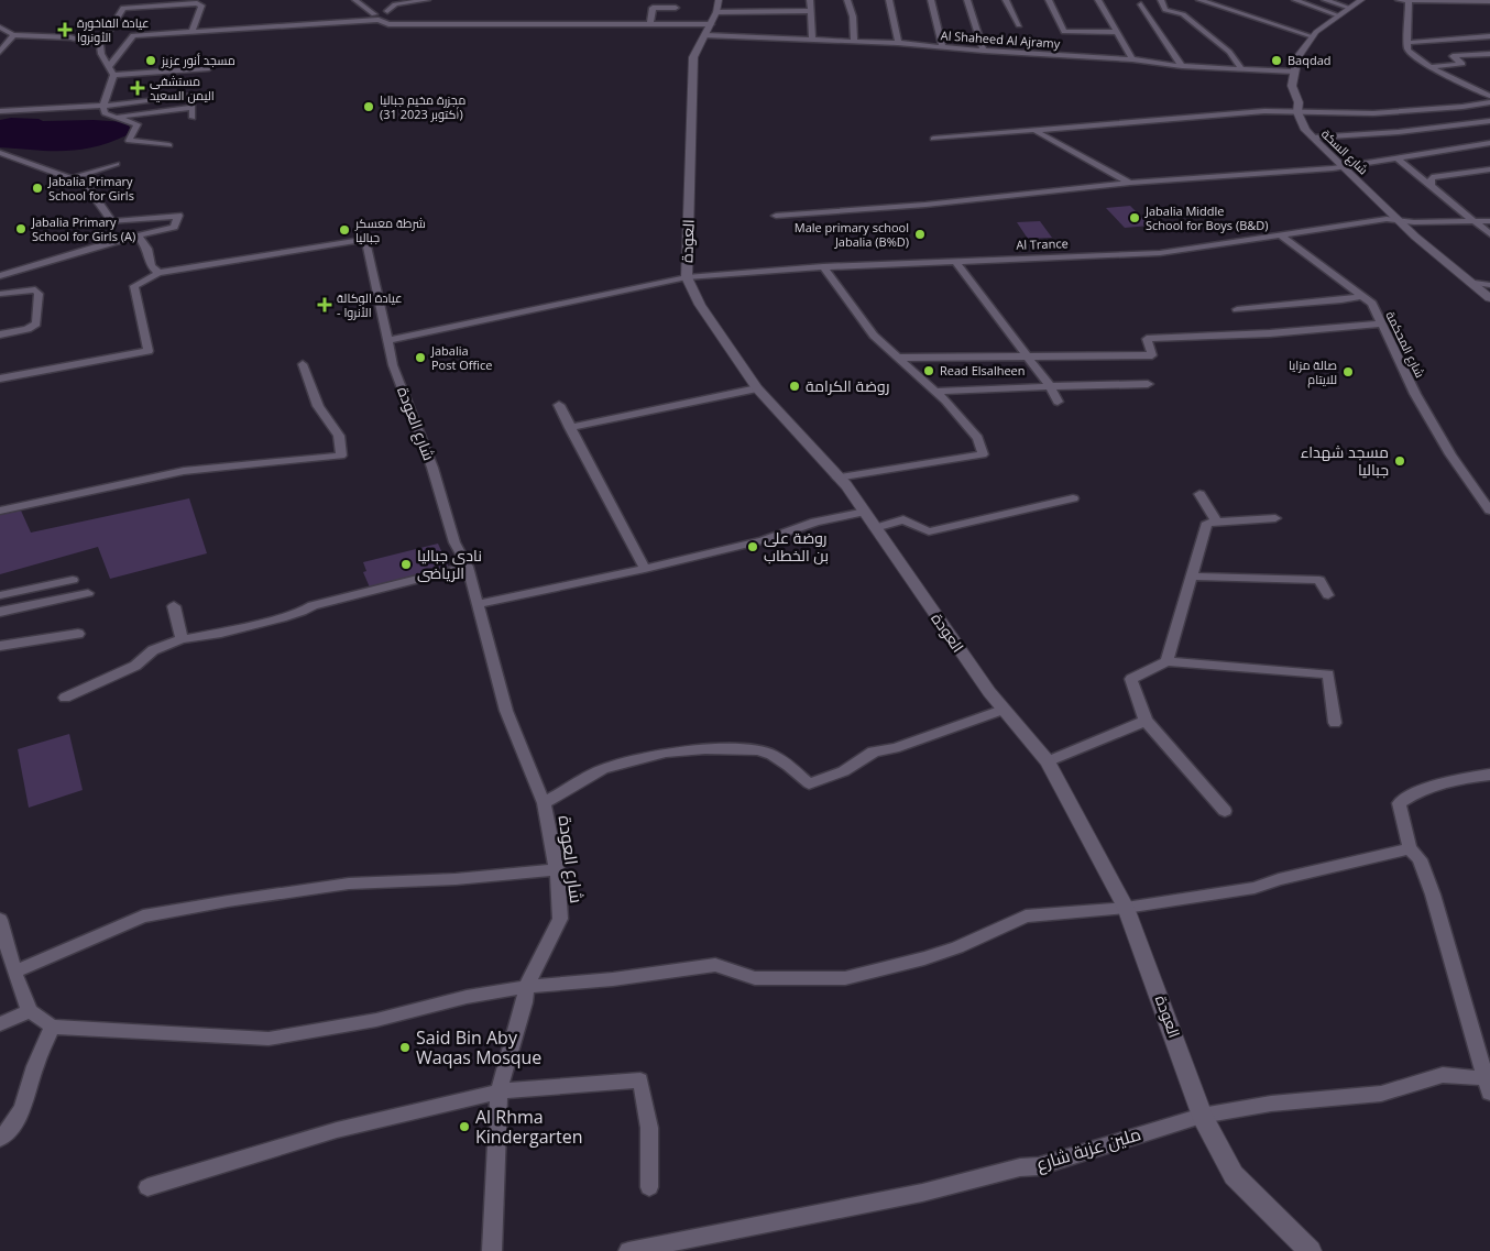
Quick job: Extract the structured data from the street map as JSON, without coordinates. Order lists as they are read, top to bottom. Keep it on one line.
{"streets":{"main road":["شارع السكة","العودة"],"street":["Al Shaheed Al Ajramy","Al Trance","شارع المحكمة","شارع العودة","ملين عزبة شارع"]},"crossings":[["Al Shaheed Al Ajramy","شارع السكة"],["Al Shaheed Al Ajramy","العودة"],["شارع السكة","Al Trance"],["العودة","Al Trance"],["العودة","ملين عزبة شارع"],["Al Trance","شارع المحكمة"],["Al Trance","شارع العودة"]],"places":{"health":["عيادة الفاخورة الأونروا","مستشفى اليمن السعيد","عيادة الوكالة - الأنروا"],"other":["مسجد أنور عزيز","Baqdad","مجزرة مخيم جباليا (31 أكتوبر 2023)","Jabalia Primary School for Girls","Jabalia Middle School for Boys (B&D)","Jabalia Primary School for Girls (A)","شرطة معسكر جباليا","Male primary school Jabalia (B%D)","Jabalia Post Office","Read Elsalheen","صالة مزايا للايتام","روضة الكرامة","مسجد شهداء جباليا","روضة على بن الخطاب","نادى جباليا الرياضى","Said Bin Aby Waqas Mosque","Al Rhma Kindergarten"]}}
